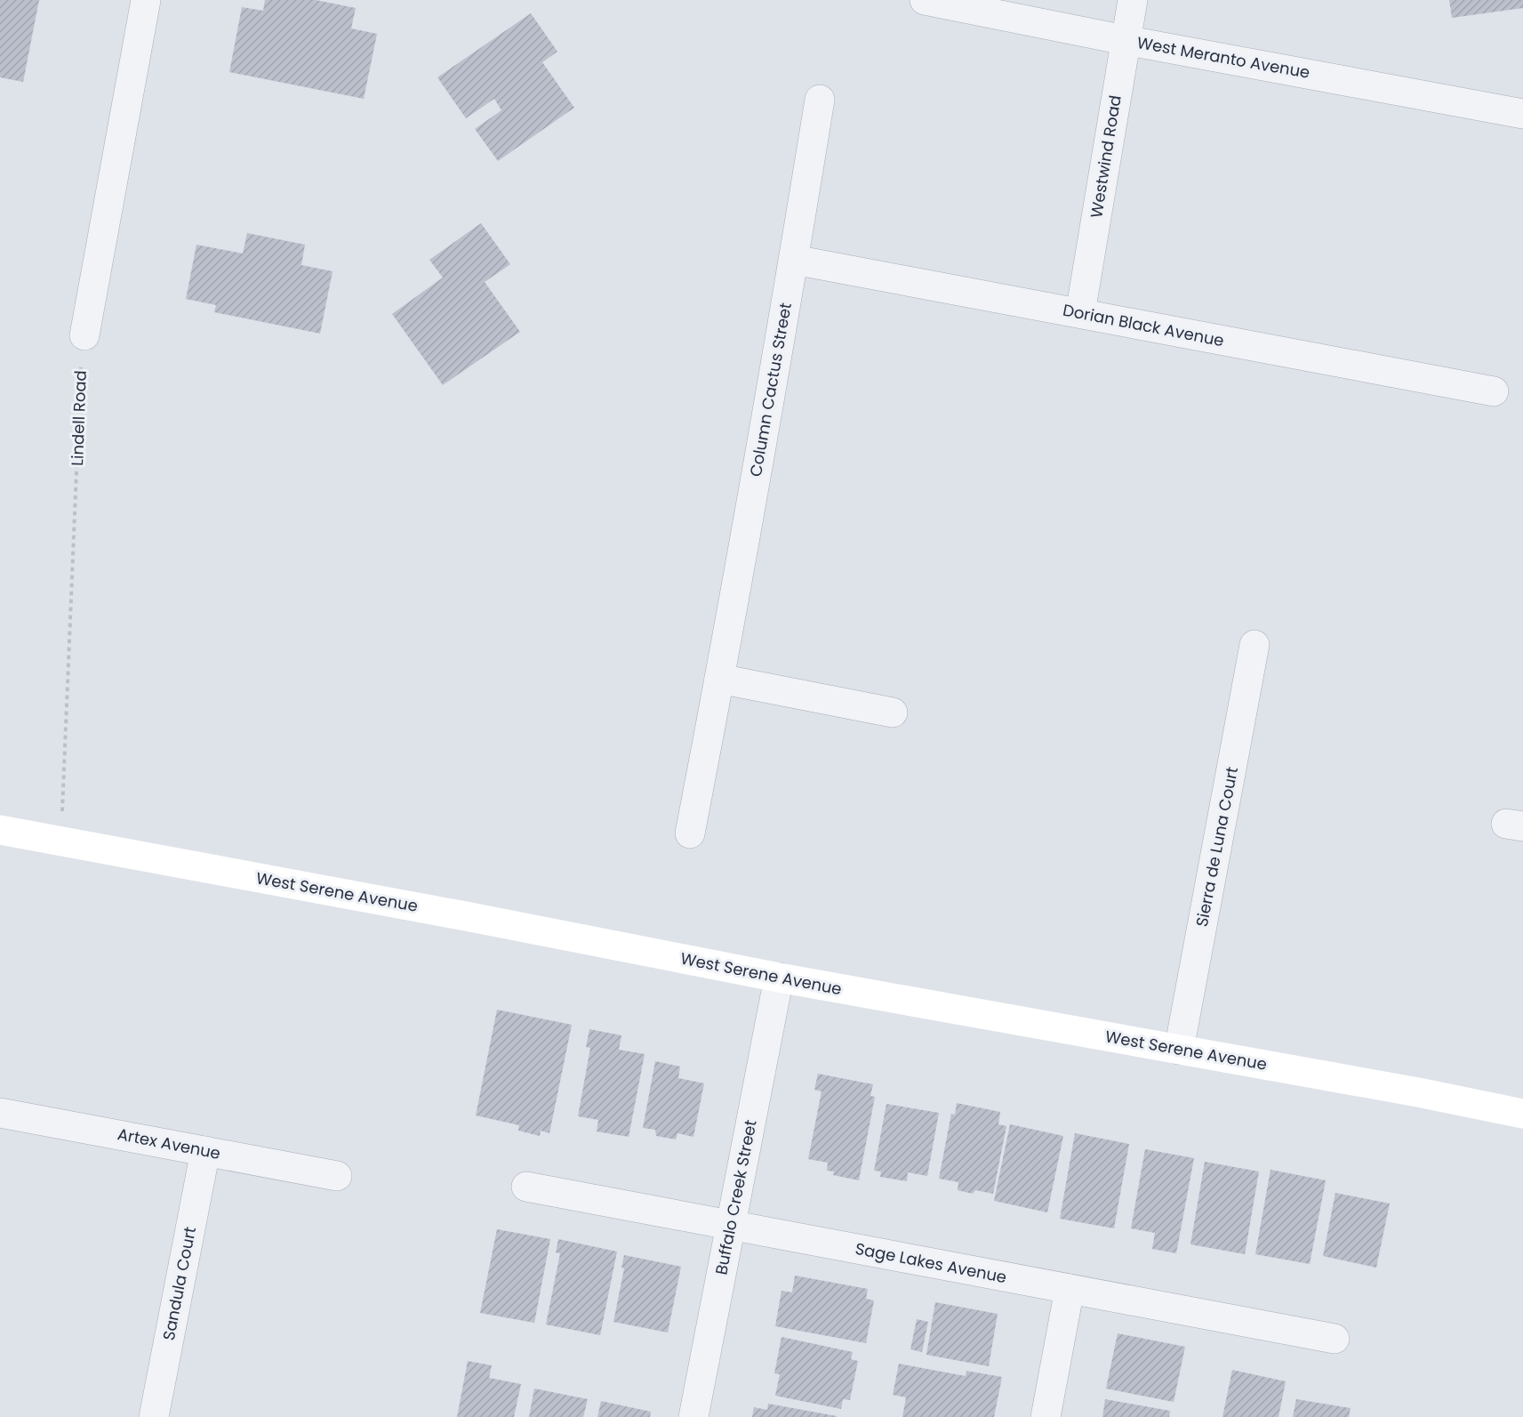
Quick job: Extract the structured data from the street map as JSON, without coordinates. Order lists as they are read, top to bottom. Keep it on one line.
{"streets":{"street":["West Meranto Avenue","Westwind Road","Dorian Black Avenue","Column Cactus Street","Sierra de Luna Court","West Serene Avenue","Artex Avenue","Buffalo Creek Street","Sage Lakes Avenue","Sandula Court"],"path":["Lindell Road"]},"crossings":[["West Meranto Avenue","Westwind Road"],["Westwind Road","Dorian Black Avenue"],["Dorian Black Avenue","Column Cactus Street"],["Lindell Road","West Serene Avenue"],["Sierra de Luna Court","West Serene Avenue"],["West Serene Avenue","Buffalo Creek Street"],["Artex Avenue","Sandula Court"],["Buffalo Creek Street","Sage Lakes Avenue"]]}
